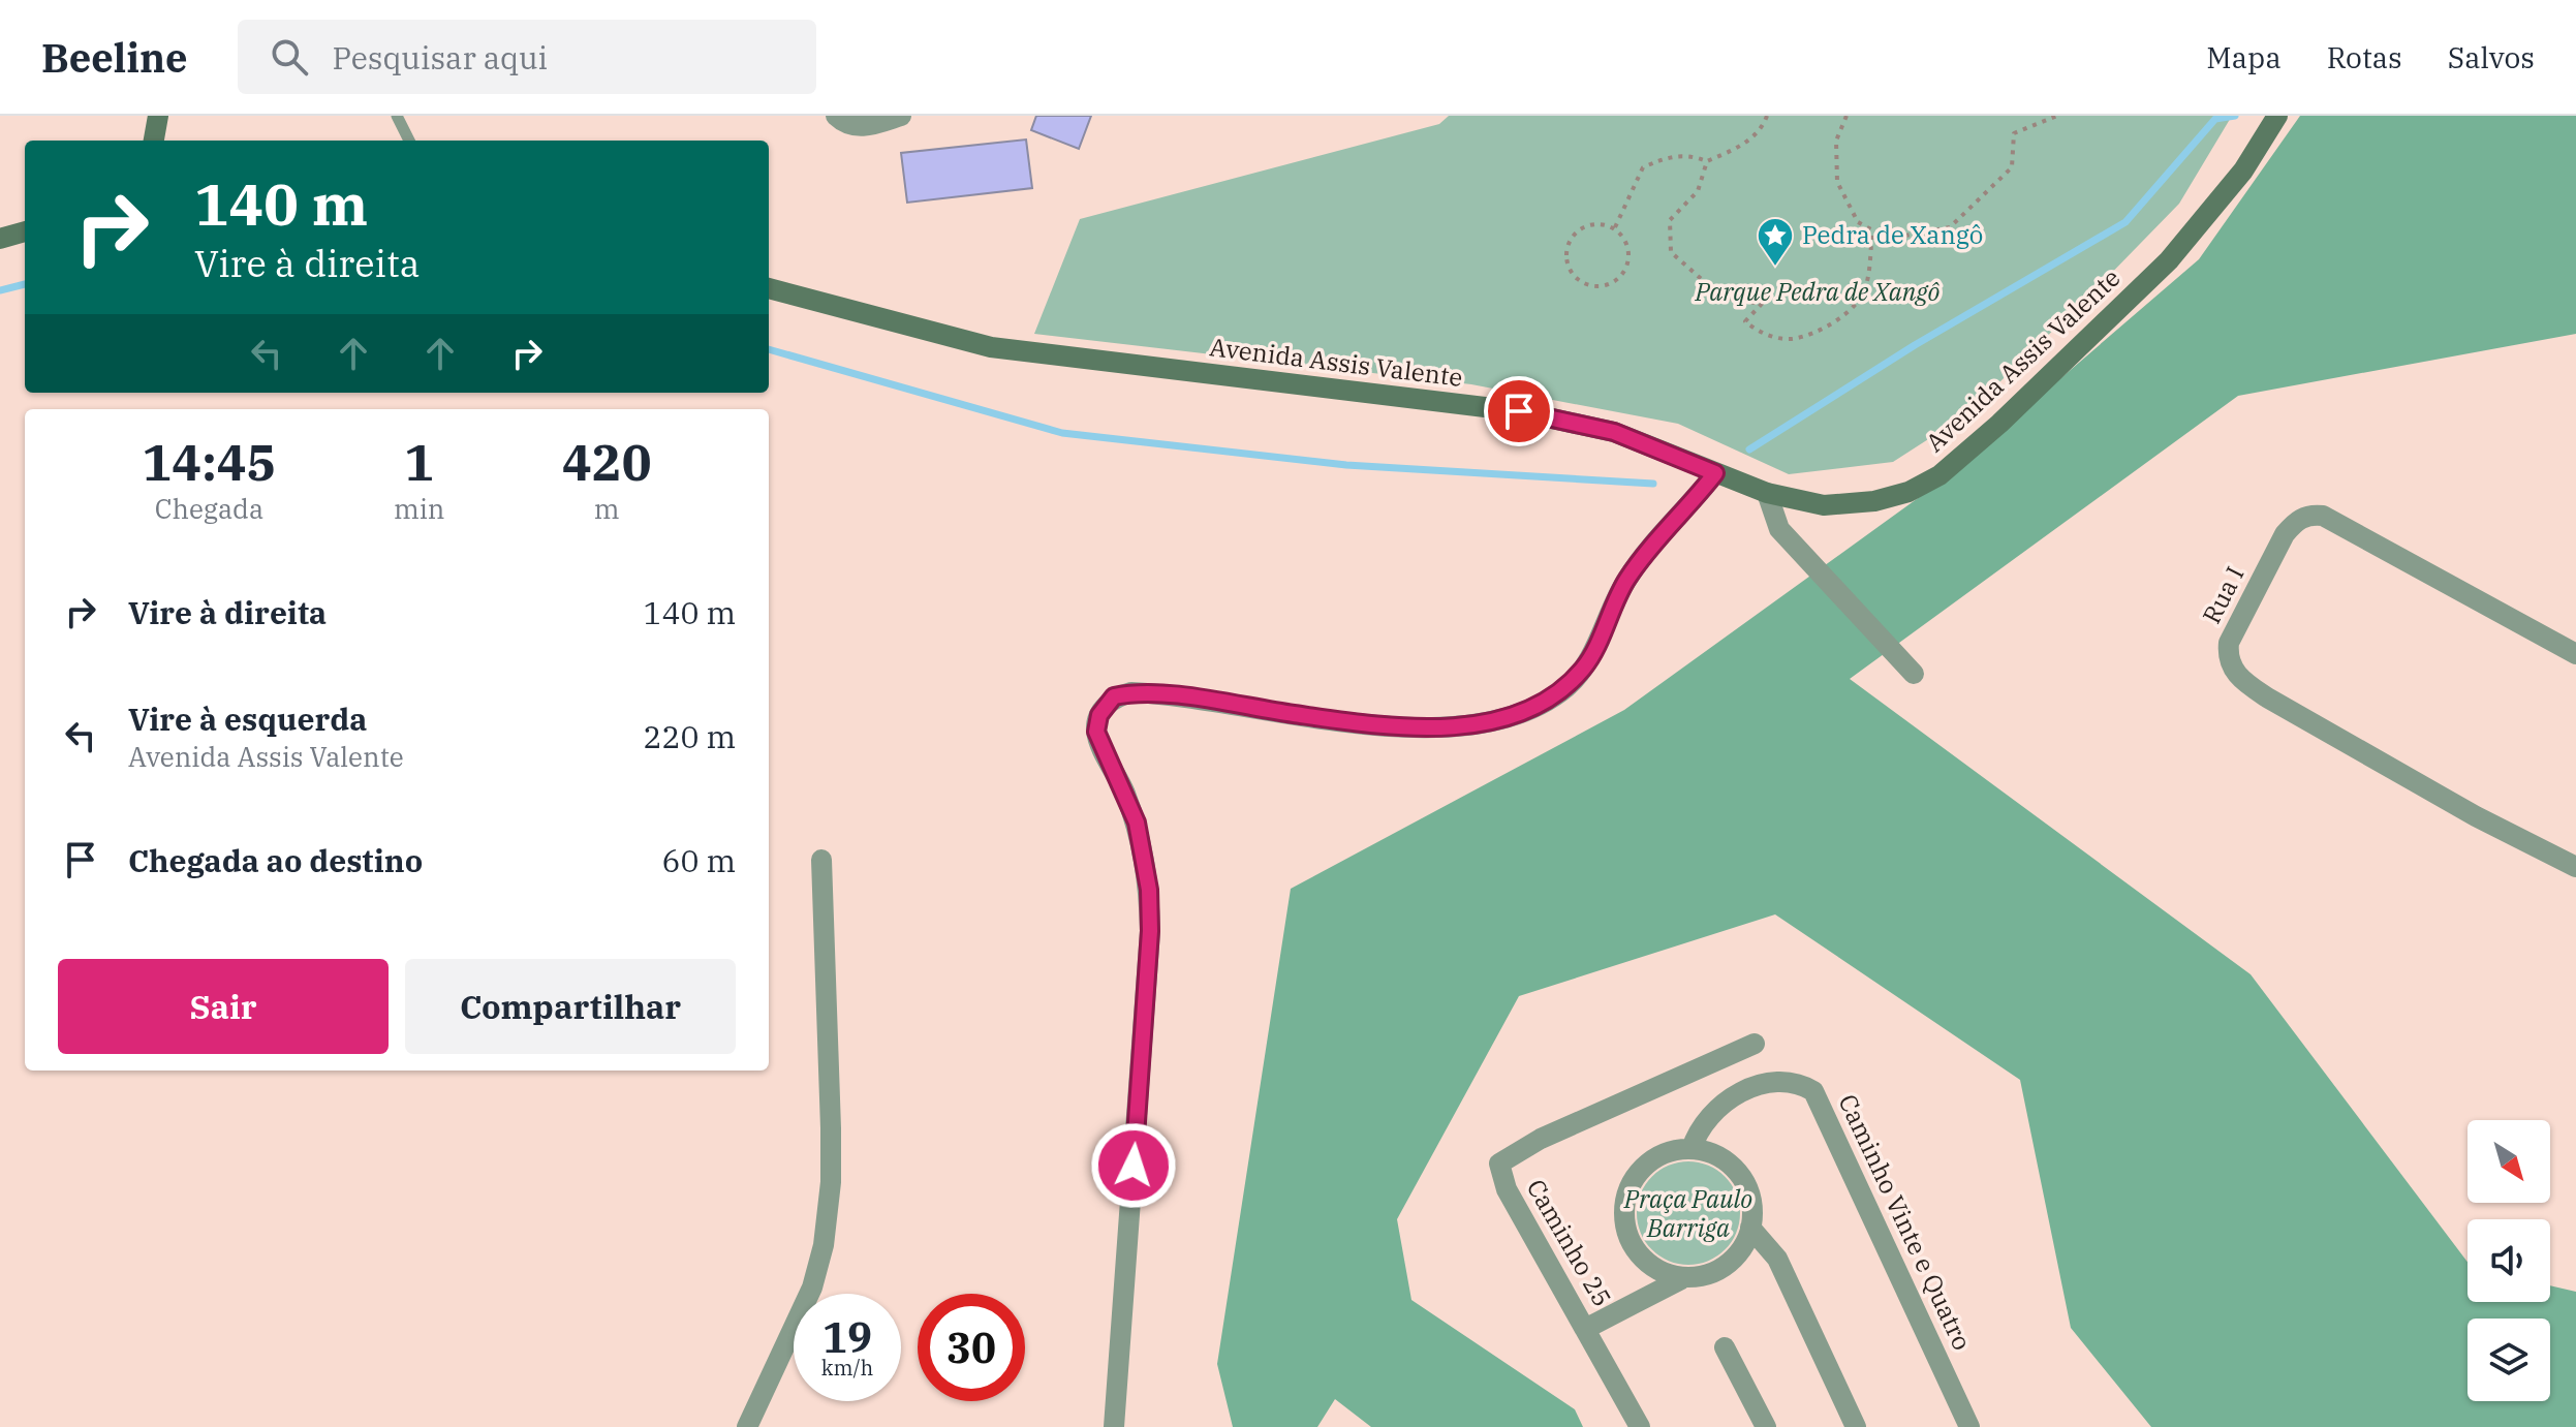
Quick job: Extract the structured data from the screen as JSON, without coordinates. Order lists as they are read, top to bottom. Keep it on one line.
{"streets":{"main road":["Avenida Assis Valente"],"street":["Rua I","Caminho Vinte e Quatro","Caminho 25"]},"crossings":[["Caminho Vinte e Quatro","Caminho 25"]],"parks":["Parque Pedra de Xangô","Praça Paulo Barriga"],"places":{"place":["Pedra de Xangô"]},"north":"bottom right","page":{"header":"Beeline","search":"Pesquisar aqui","nav":["Mapa","Rotas","Salvos"],"turn":["140 m","Vire à direita"],"eta":["14:45","Chegada","1","min","420","m"],"list":[{"name":"Vire à direita","value":"140 m"},{"name":"Vire à esquerda","note":"Avenida Assis Valente","value":"220 m"},{"name":"Chegada ao destino","value":"60 m"}],"buttons":["Sair","Compartilhar"],"speed":"19 km/h","limit":"30"}}
